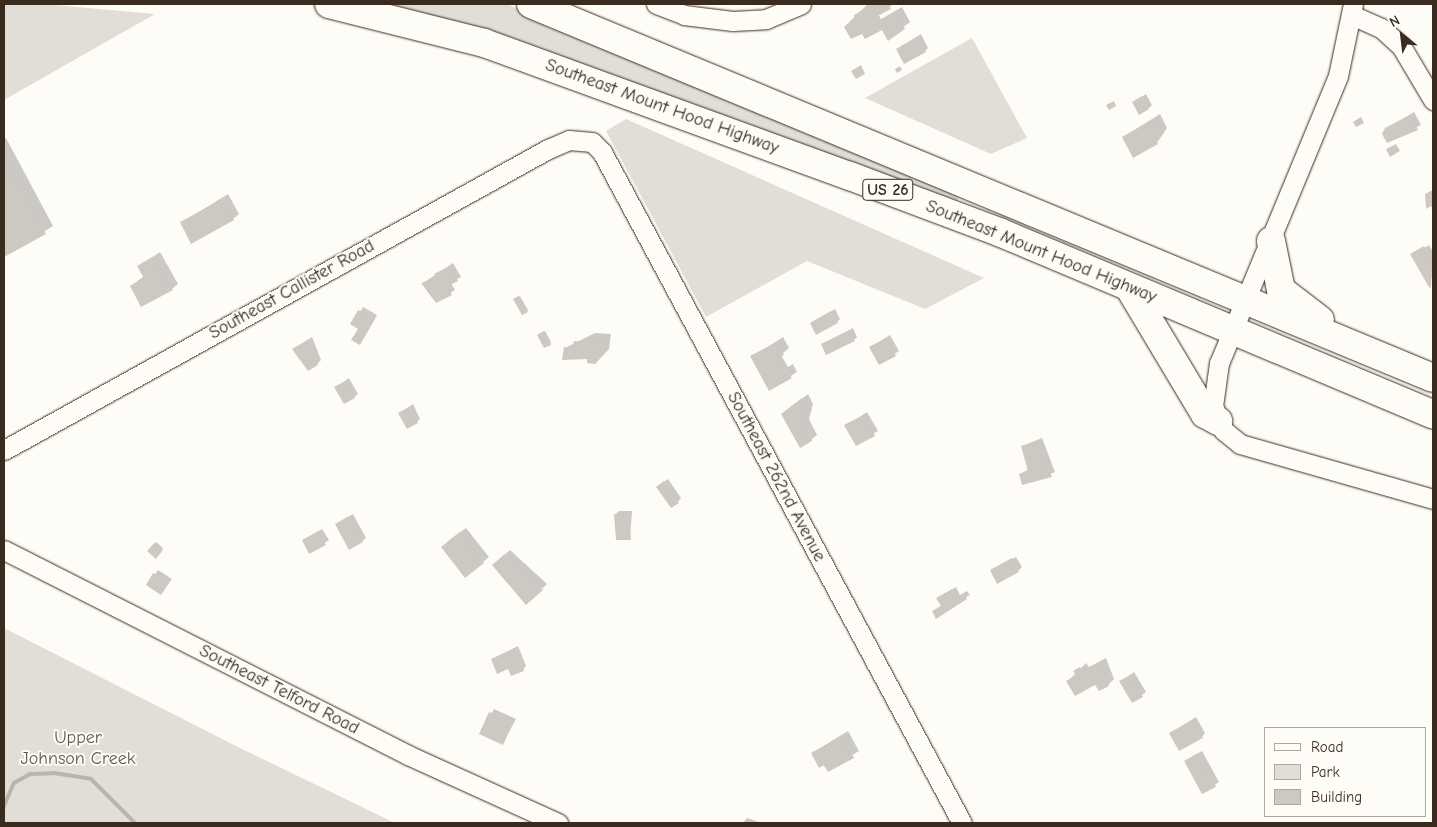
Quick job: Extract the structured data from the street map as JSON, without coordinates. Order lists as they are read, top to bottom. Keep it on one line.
{"streets":{"highway":["Southeast Mount Hood Highway","US 26"],"street":["Southeast Callister Road","Southeast 262nd Avenue","Southeast Telford Road"]},"crossings":[["Southeast Callister Road","Southeast 262nd Avenue"]],"parks":["Upper Johnson Creek"],"legend":["Road","Park","Building"],"north":"top left"}
